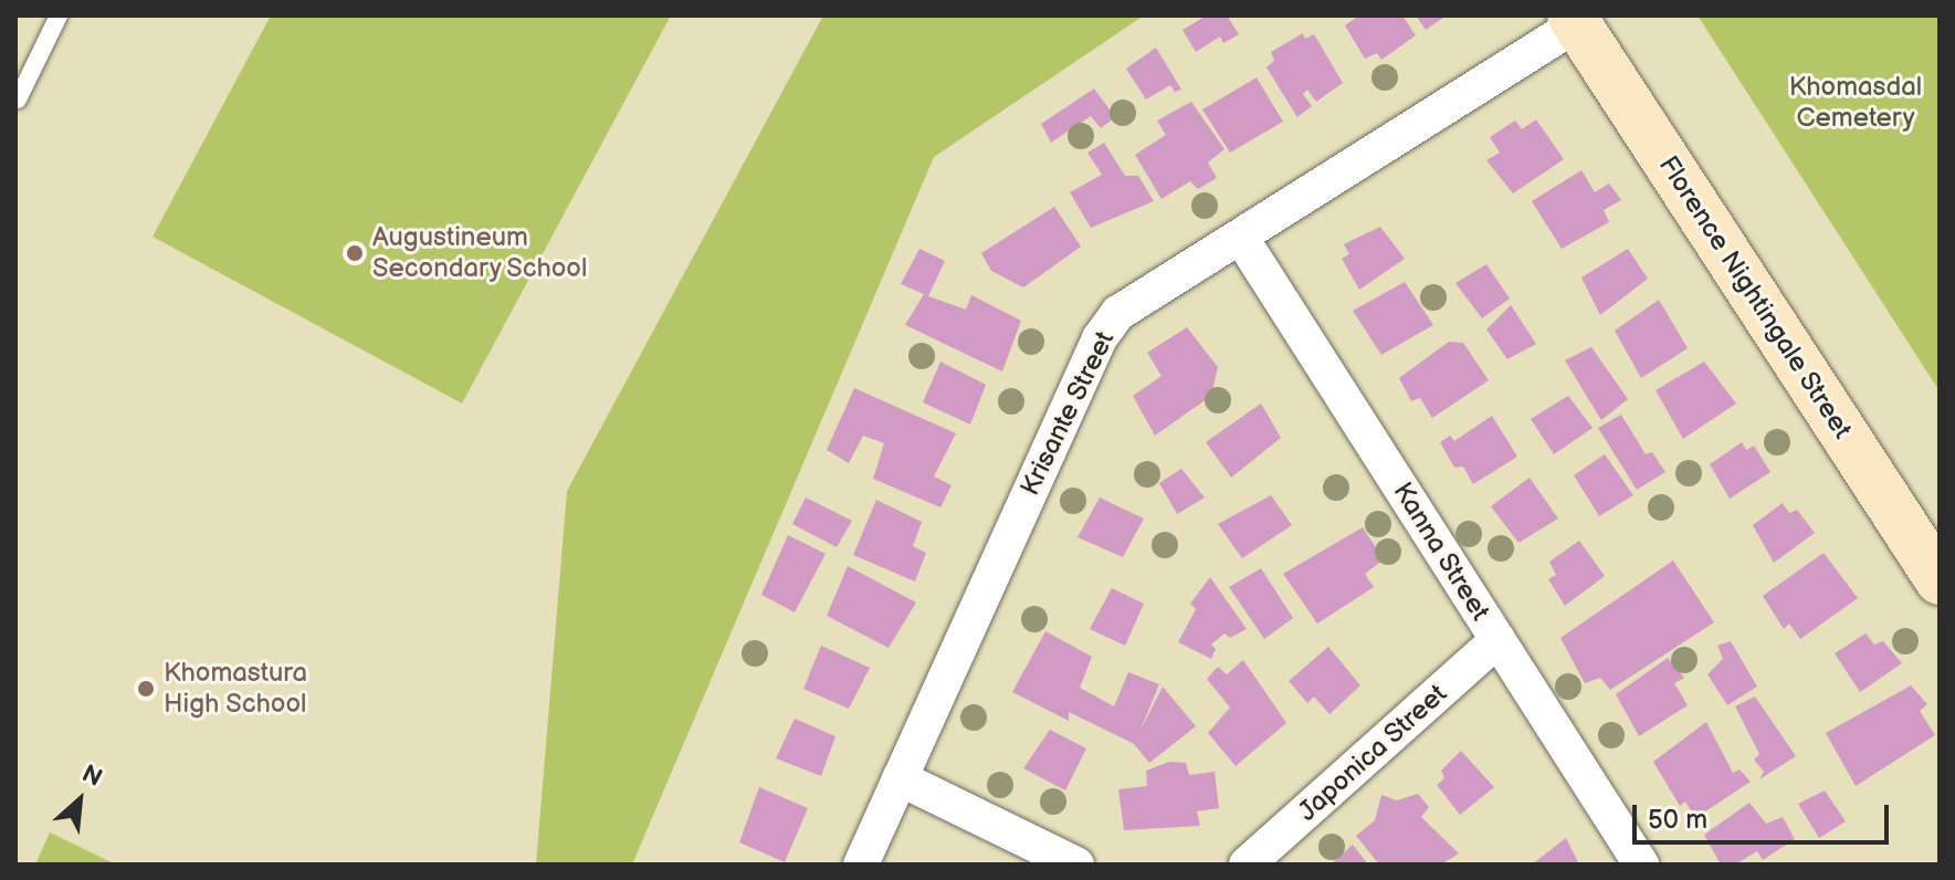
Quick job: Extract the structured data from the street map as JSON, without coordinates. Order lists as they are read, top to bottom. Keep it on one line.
{"streets":{"main road":["Florence Nightingale Street"],"street":["Krisante Street","Kanna Street","Japonica Street"]},"crossings":[["Florence Nightingale Street","Krisante Street"],["Krisante Street","Kanna Street"],["Kanna Street","Japonica Street"]],"parks":["Khomasdal Cemetery"],"places":["Augustineum Secondary School","Khomastura High School"],"scale_bar":"50 m","north":"top right"}
